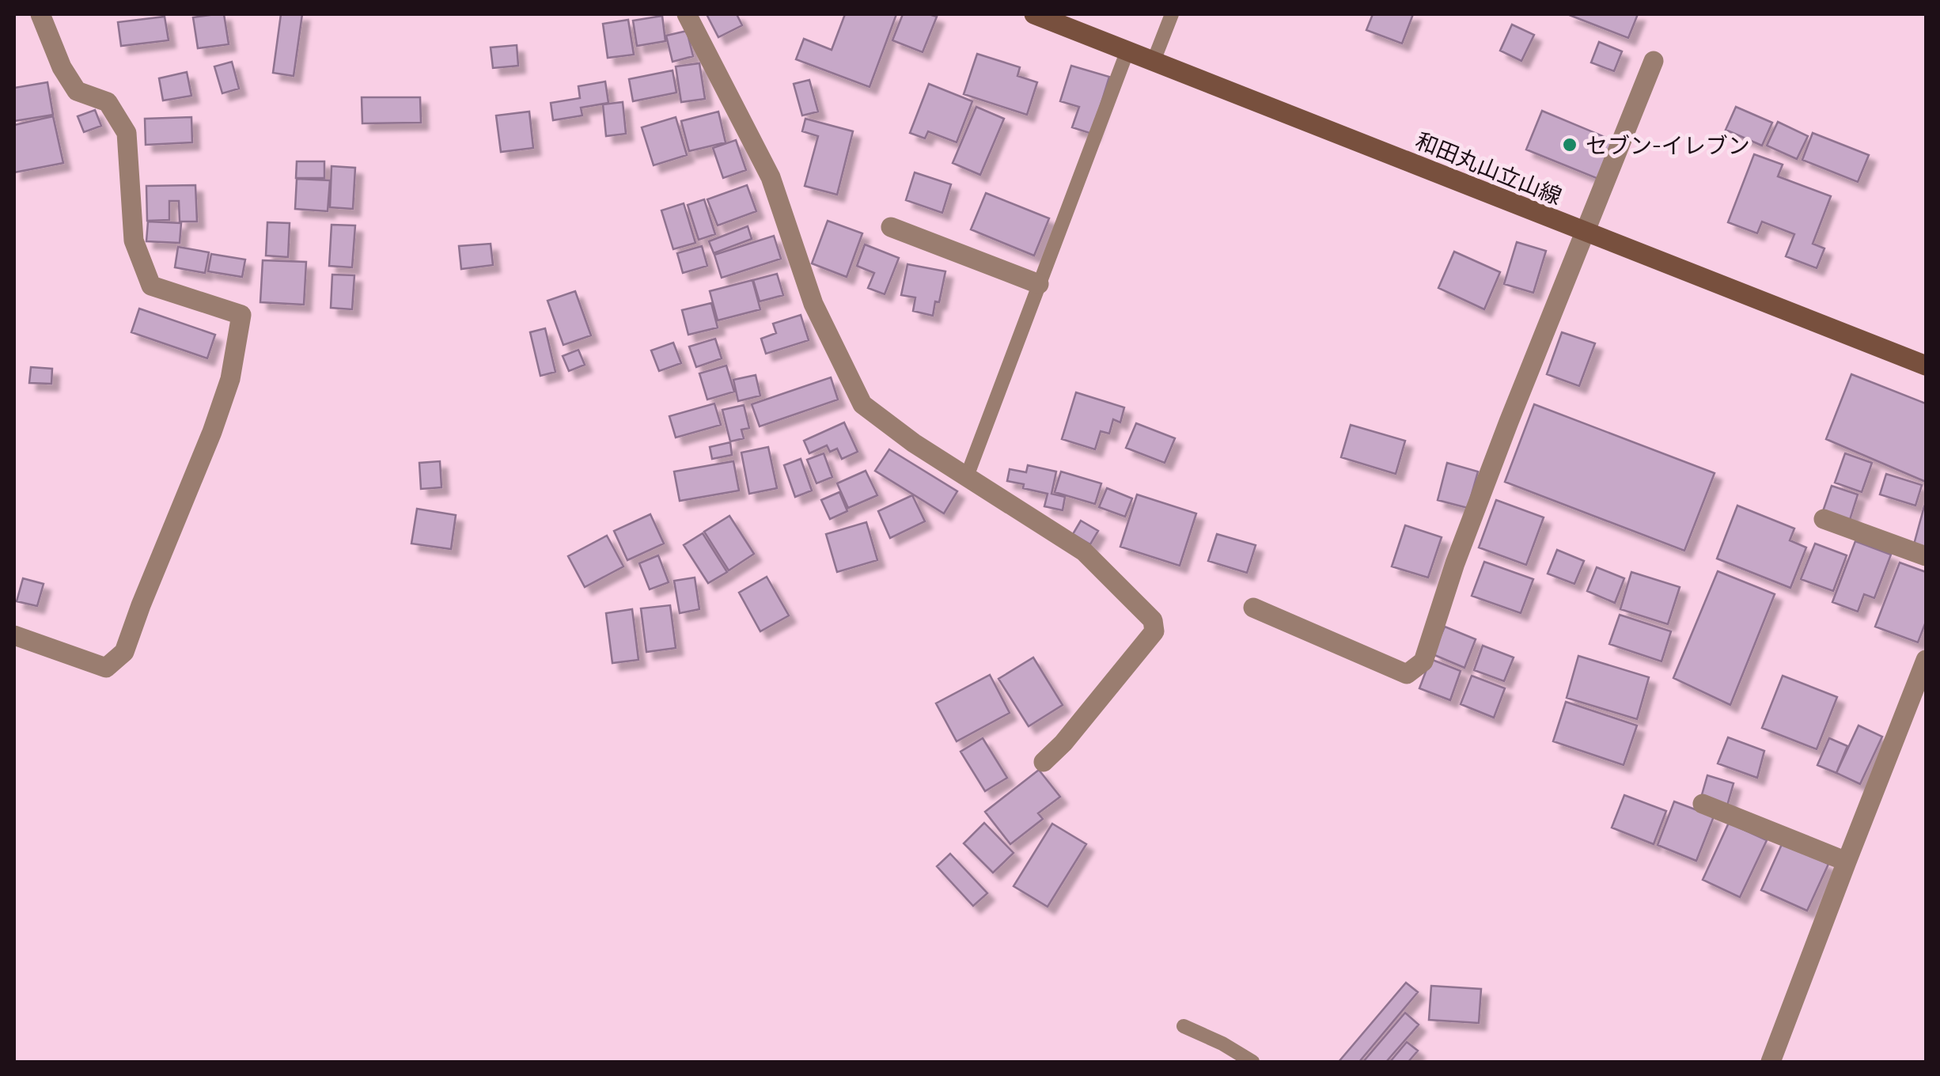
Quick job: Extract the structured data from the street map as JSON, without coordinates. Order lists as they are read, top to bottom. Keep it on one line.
{"streets":{"main road":["和田丸山立山線"]},"places":["セブン-イレブン"]}
